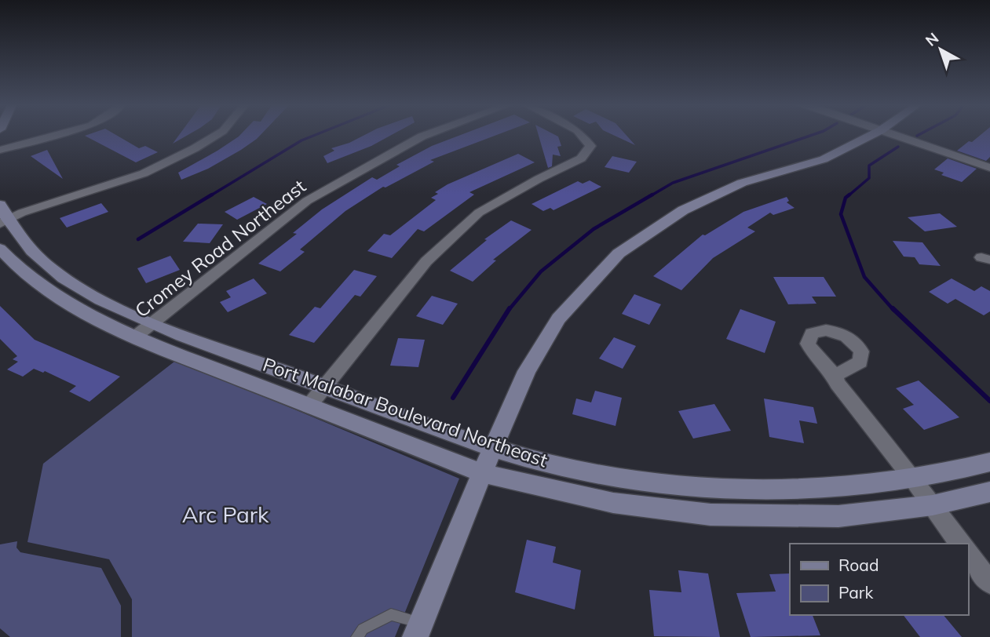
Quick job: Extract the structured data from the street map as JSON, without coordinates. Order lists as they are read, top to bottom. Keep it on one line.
{"streets":{"street":["Cromey Road Northeast","Port Malabar Boulevard Northeast"]},"crossings":[["Cromey Road Northeast","Port Malabar Boulevard Northeast"]],"parks":["Arc Park"],"legend":["Road","Park"],"north":"top left"}
